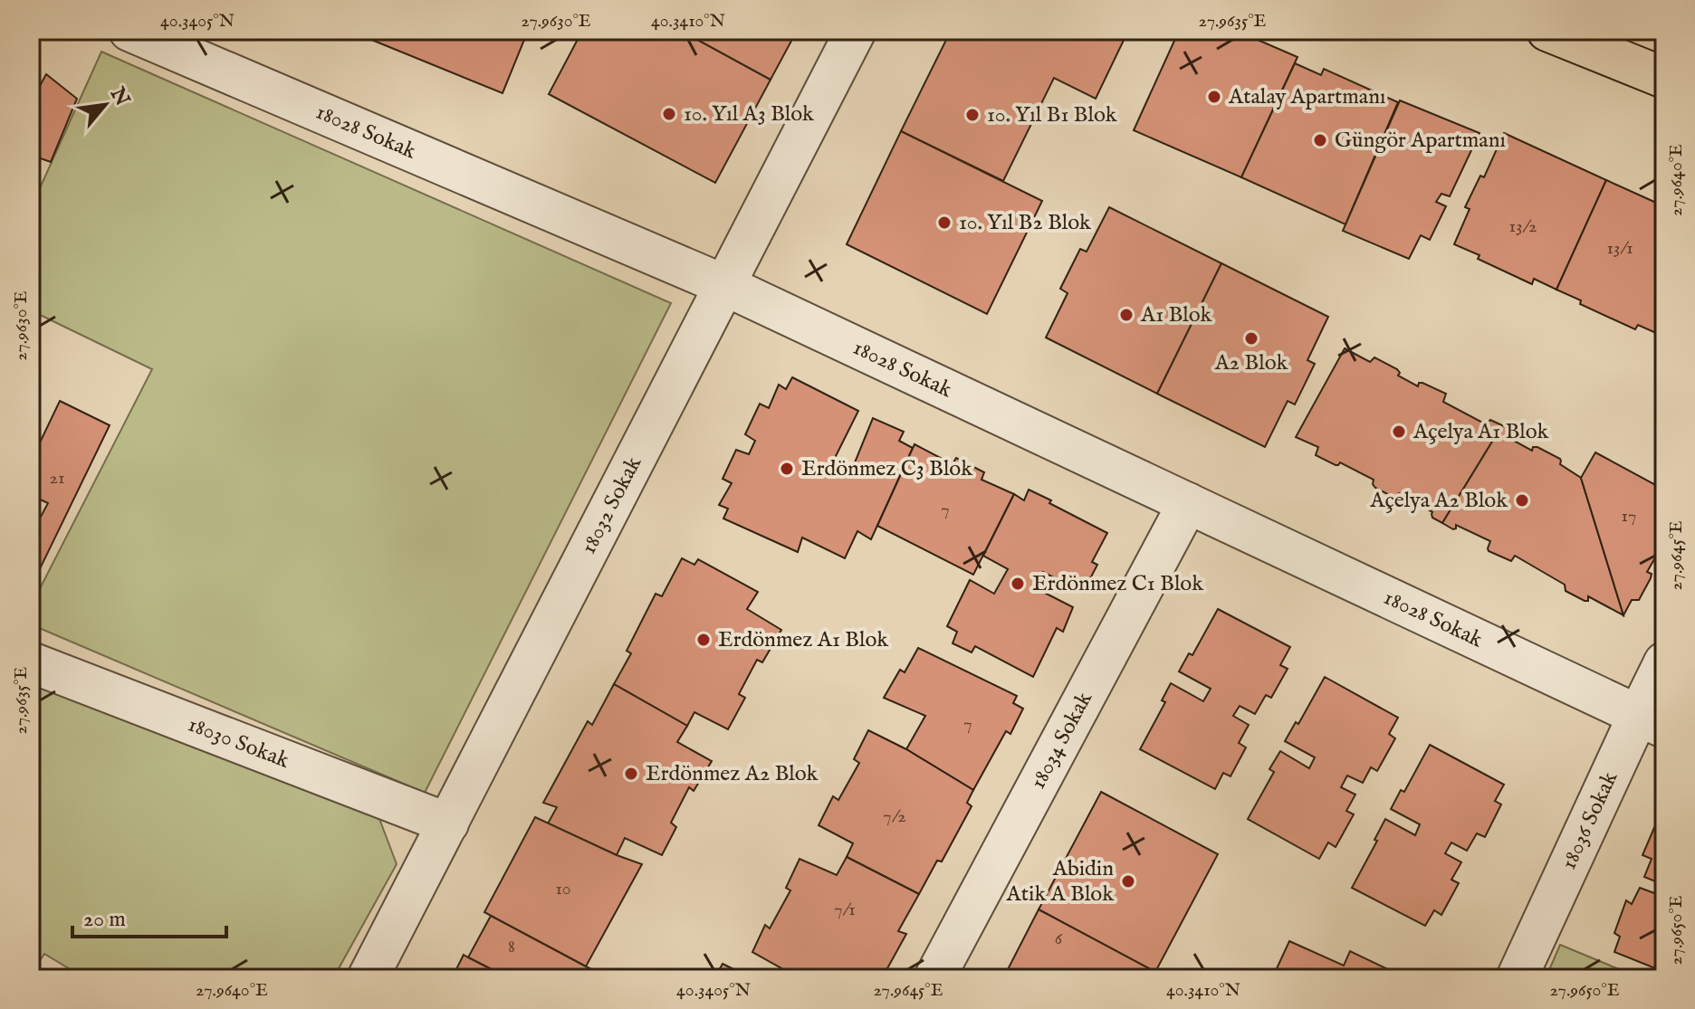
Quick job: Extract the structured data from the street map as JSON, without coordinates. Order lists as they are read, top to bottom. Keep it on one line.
{"streets":{"street":["18028 Sokak","18032 Sokak","18034 Sokak","18030 Sokak","18036 Sokak"]},"crossings":[["18028 Sokak","18032 Sokak"],["18028 Sokak","18034 Sokak"],["18028 Sokak","18036 Sokak"],["18032 Sokak","18030 Sokak"]],"places":["Atalay Apartmanı","10. Yıl A3 Blok","10. Yıl B1 Blok","Güngör Apartmanı","10. Yıl B2 Blok","A1 Blok","A2 Blok","Açelya A1 Blok","Erdönmez C3 Blok","Açelya A2 Blok","Erdönmez C1 Blok","Erdönmez A1 Blok","Erdönmez A2 Blok","Abidin Atik A Blok"],"house_numbers":["13/2","13/1","21","7","17","7","7/2","10","7/1","6","8"],"scale_bar":"20 m","north":"top right","coordinates":["40.3405°N","27.9630°E","40.3410°N","27.9635°E","27.9640°E","27.9645°E","27.9650°E"]}
